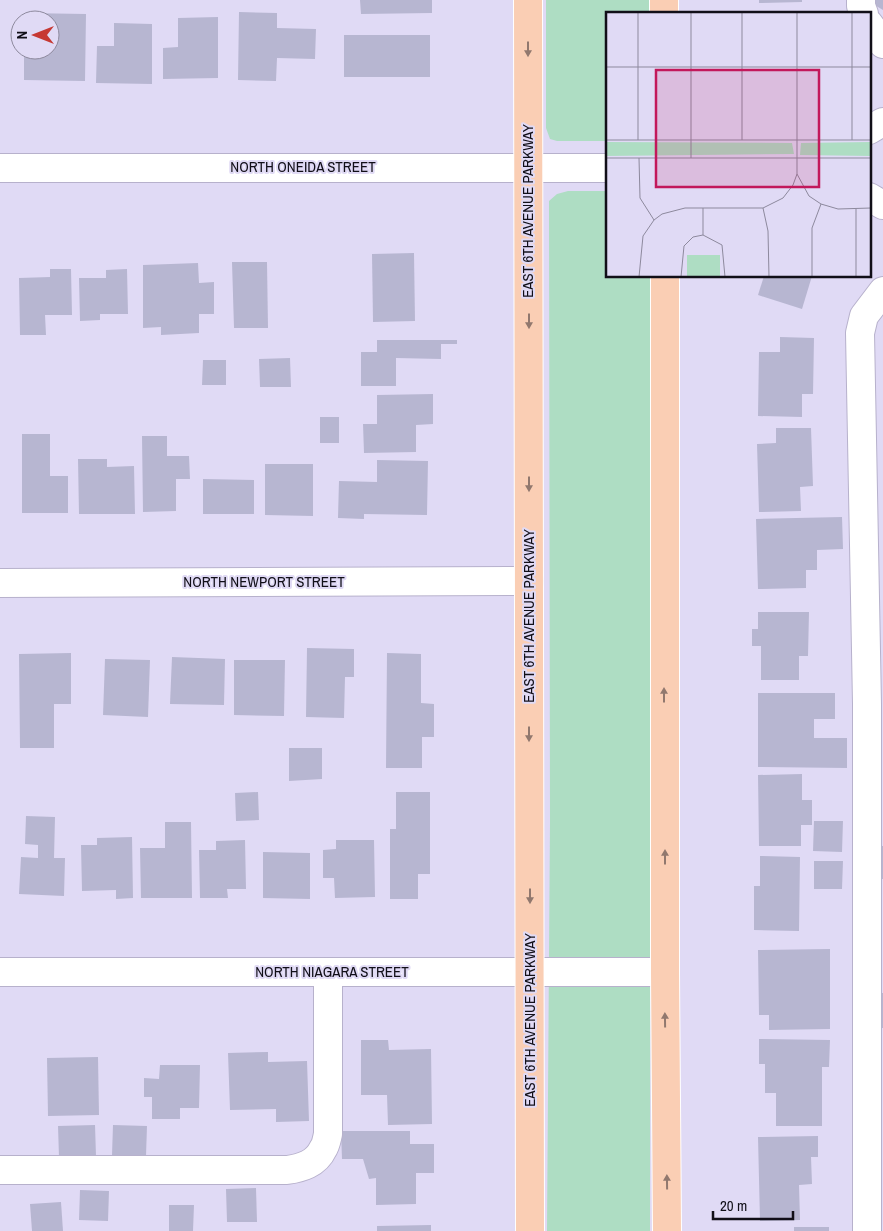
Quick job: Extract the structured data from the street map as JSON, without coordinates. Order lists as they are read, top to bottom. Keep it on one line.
{"streets":{"main road":["EAST 6TH AVENUE PARKWAY"],"street":["NORTH ONEIDA STREET","NORTH NEWPORT STREET","NORTH NIAGARA STREET"]},"crossings":[["NORTH ONEIDA STREET","EAST 6TH AVENUE PARKWAY"],["EAST 6TH AVENUE PARKWAY","NORTH NEWPORT STREET"],["EAST 6TH AVENUE PARKWAY","NORTH NIAGARA STREET"]],"scale_bar":"20 m","north":"left"}
